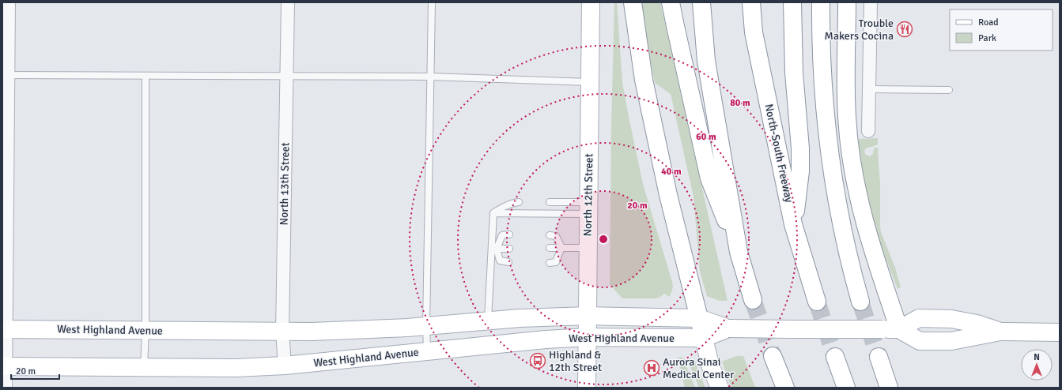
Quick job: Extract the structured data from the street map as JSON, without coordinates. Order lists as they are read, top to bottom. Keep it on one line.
{"streets":{"main road":["North-South Freeway","North 12th Street","West Highland Avenue"],"street":["North 13th Street"]},"crossings":[["North 13th Street","West Highland Avenue"],["North 12th Street","West Highland Avenue"]],"places":{"restaurant":["Trouble Makers Cocina"],"bus stop":["Highland & 12th Street"],"hospital":["Aurora Sinai Medical Center"]},"legend":["Road","Park"],"scale_bar":"20 m","north":"top","rings":["80 m","60 m","40 m","20 m"]}
